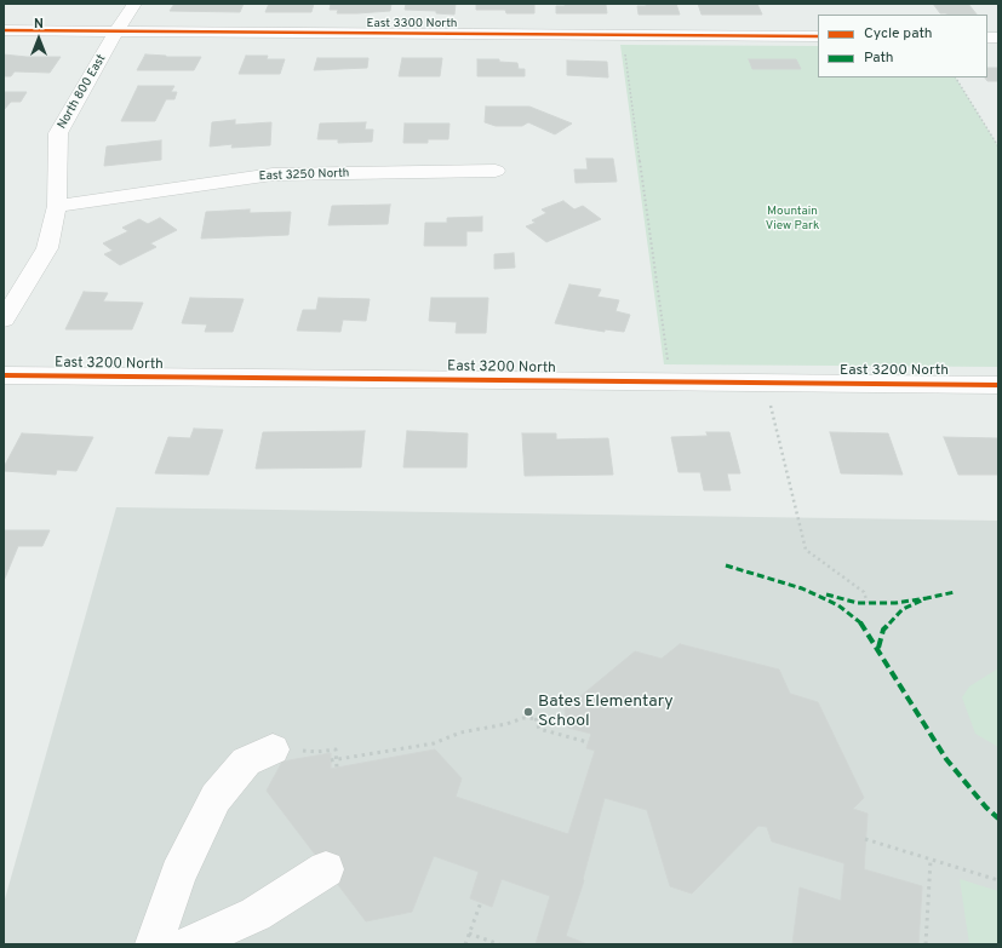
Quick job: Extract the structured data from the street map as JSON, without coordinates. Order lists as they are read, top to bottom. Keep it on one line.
{"streets":{"street":["East 3300 North","North 800 East","East 3250 North","East 3200 North"]},"crossings":[["East 3300 North","North 800 East"],["North 800 East","East 3250 North"]],"parks":["Mountain View Park"],"places":["Bates Elementary School"],"legend":["Cycle path","Path"],"north":"top"}
